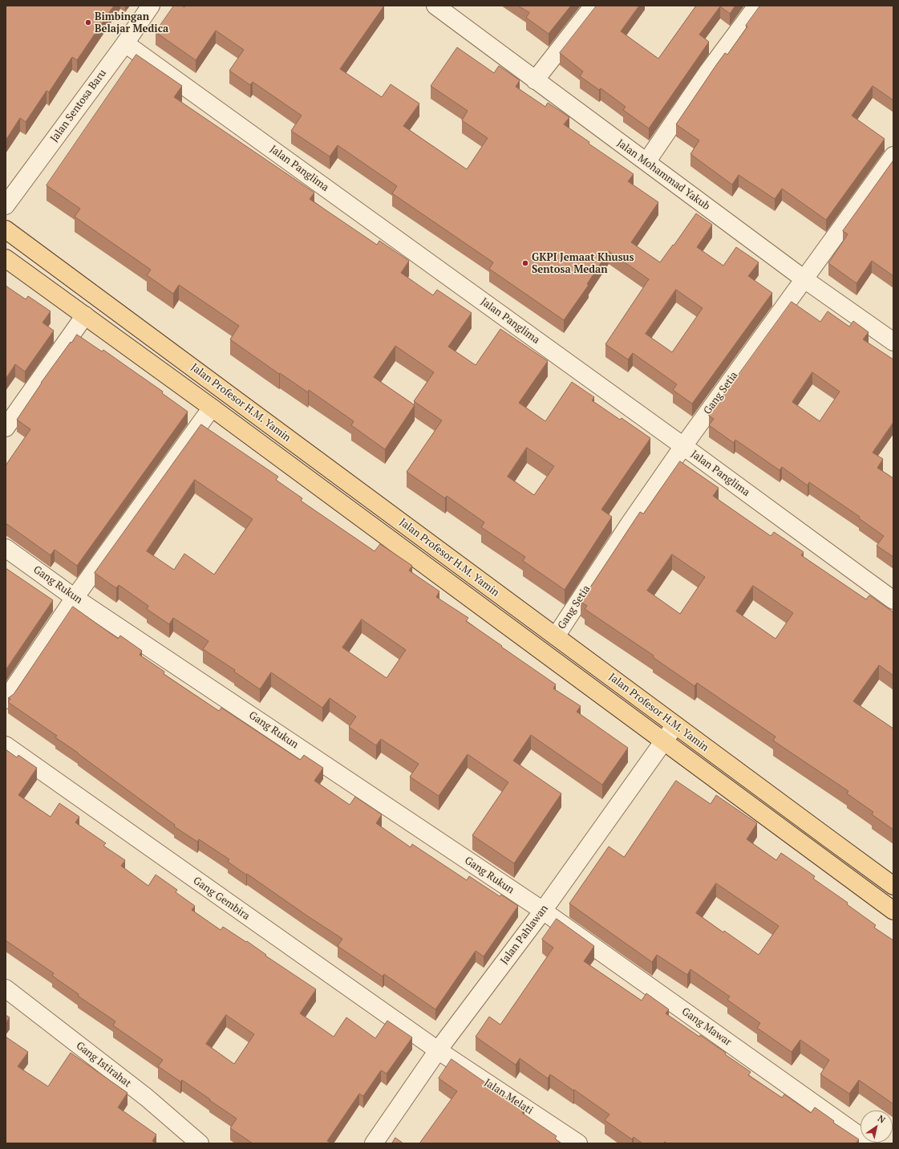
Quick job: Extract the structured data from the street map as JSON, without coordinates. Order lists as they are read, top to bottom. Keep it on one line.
{"streets":{"main road":["Jalan Profesor H.M. Yamin"],"street":["Jalan Sentosa Baru","Jalan Panglima","Jalan Mohammad Yakub","Gang Setia","Gang Rukun","Gang Gembira","Jalan Pahlawan","Gang Mawar","Gang Istirahat","Jalan Melati"]},"crossings":[["Jalan Sentosa Baru","Jalan Panglima"],["Jalan Panglima","Gang Setia"],["Jalan Mohammad Yakub","Gang Setia"],["Gang Setia","Jalan Profesor H.M. Yamin"],["Jalan Profesor H.M. Yamin","Jalan Pahlawan"],["Gang Rukun","Jalan Pahlawan"],["Gang Rukun","Gang Mawar"],["Gang Gembira","Jalan Pahlawan"],["Gang Gembira","Jalan Melati"],["Jalan Pahlawan","Gang Mawar"],["Jalan Pahlawan","Jalan Melati"]],"places":["Bimbingan Belajar Medica","GKPI Jemaat Khusus Sentosa Medan"],"north":"top right"}
